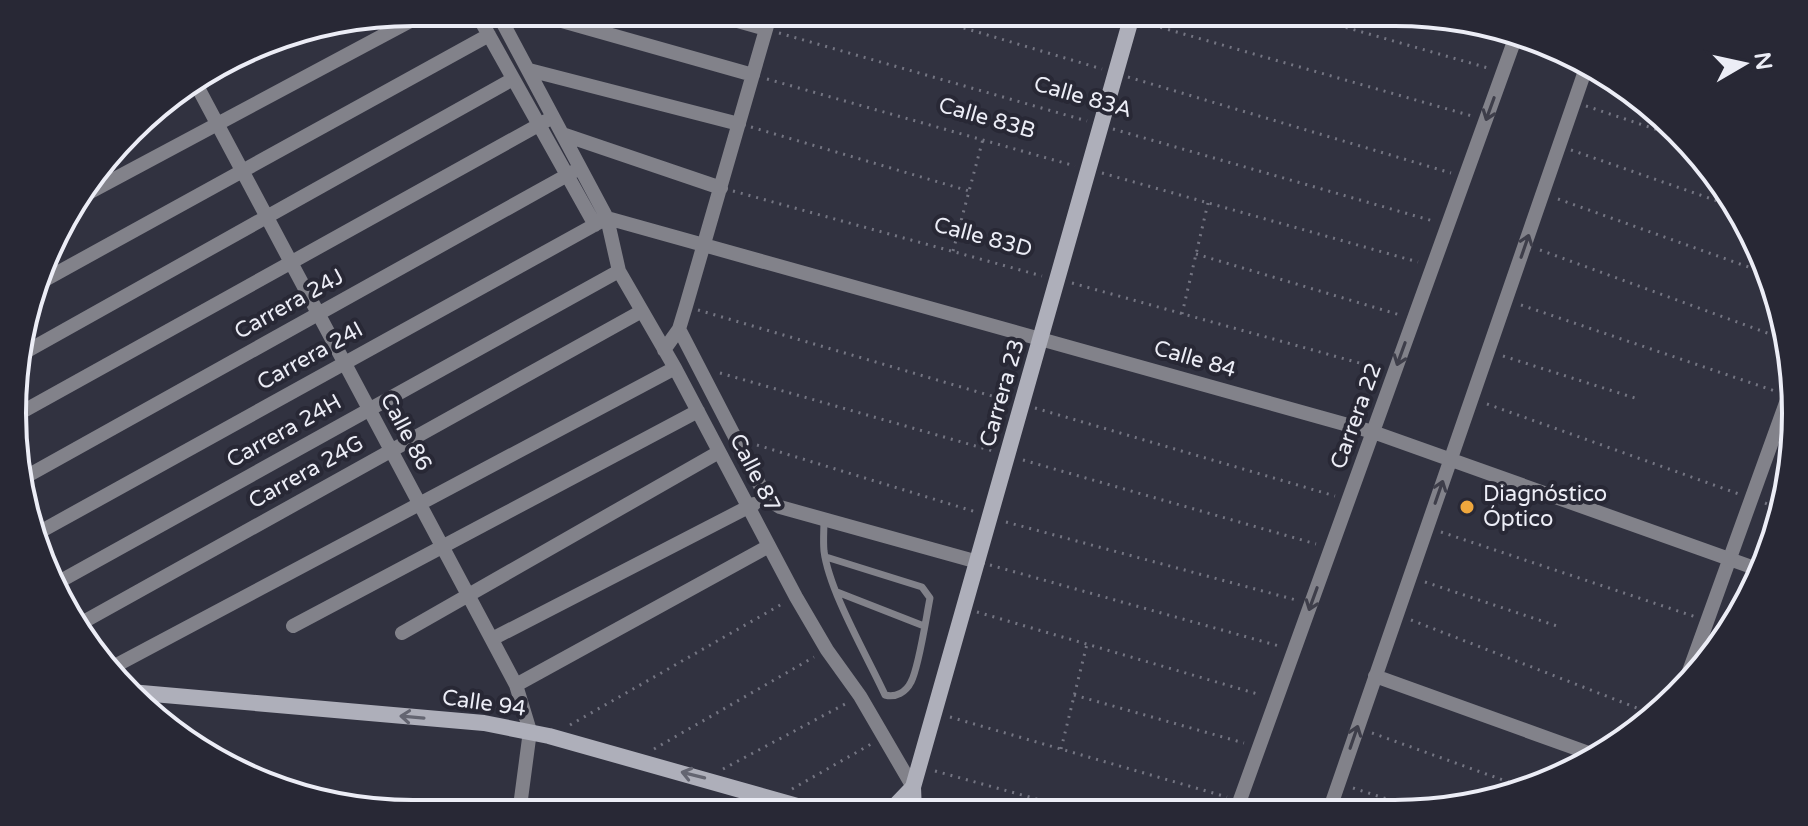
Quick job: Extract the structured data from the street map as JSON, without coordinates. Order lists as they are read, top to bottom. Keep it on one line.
{"streets":{"street":["Carrera 24J","Carrera 24I","Calle 84","Carrera 23","Carrera 22","Carrera 24H","Calle 86","Carrera 24G","Calle 87","Calle 94"],"path":["Calle 83A","Calle 83B","Calle 83D"]},"crossings":[["Calle 83A","Carrera 23"],["Calle 83A","Carrera 22"],["Calle 83B","Carrera 23"],["Calle 83B","Carrera 22"],["Calle 83D","Carrera 23"],["Calle 83D","Carrera 22"],["Carrera 24J","Calle 86"],["Carrera 24J","Calle 87"],["Carrera 24I","Calle 84"],["Carrera 24I","Calle 86"],["Carrera 24I","Calle 87"],["Calle 84","Carrera 23"],["Calle 84","Carrera 22"],["Calle 84","Calle 87"],["Carrera 23","Calle 87"],["Carrera 24H","Calle 86"],["Carrera 24H","Calle 87"],["Calle 86","Carrera 24G"],["Calle 86","Calle 94"],["Carrera 24G","Calle 87"]],"one_way":["Calle 94"],"places":["Diagnóstico Óptico"],"north":"right"}
